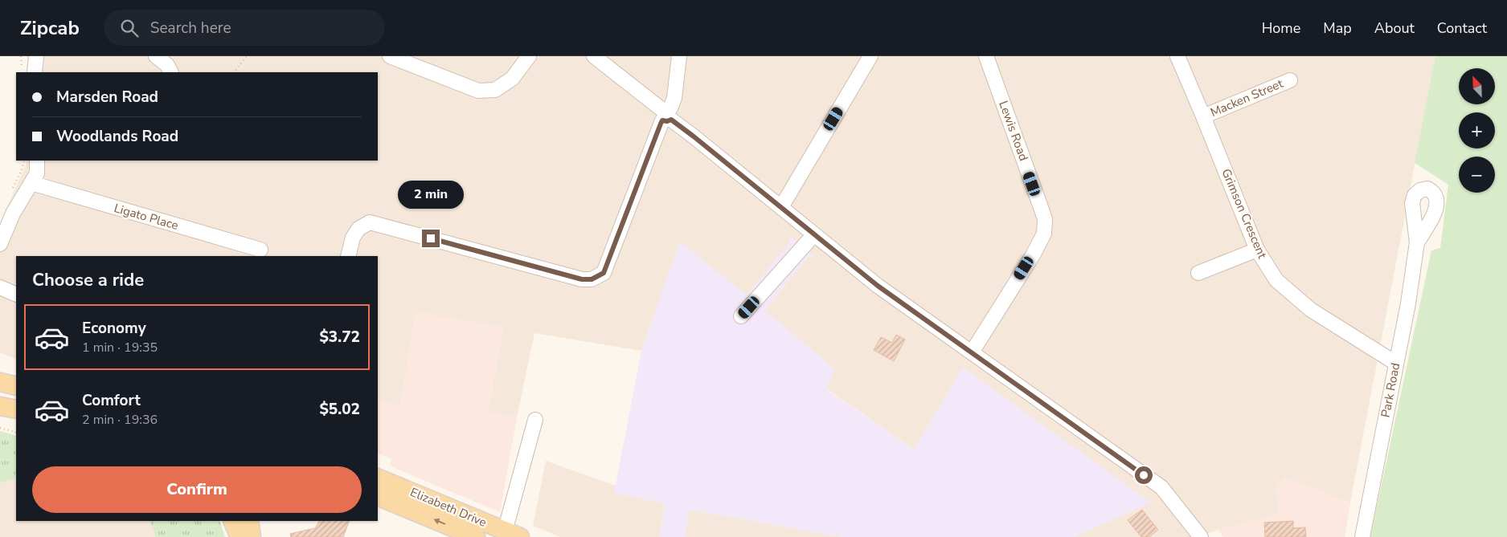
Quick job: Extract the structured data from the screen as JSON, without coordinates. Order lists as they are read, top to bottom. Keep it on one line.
{"streets":{"main road":["Elizabeth Drive"],"street":["Macken Street","Lewis Road","Grimson Crescent","Ligato Place","Park Road"]},"crossings":[["Macken Street","Grimson Crescent"],["Grimson Crescent","Park Road"]],"north":"top left","page":{"header":"Zipcab","search":"Search here","nav":["Home","Map","About","Contact"],"map_buttons":["+","−"],"banner":["Marsden Road","Woodlands Road"],"bubble":"2 min","heading":"Choose a ride","list":[{"name":"Economy","note":"1 min · 19:35","value":"$3.72"},{"name":"Comfort","note":"2 min · 19:36","value":"$5.02"}],"buttons":"Confirm"}}
